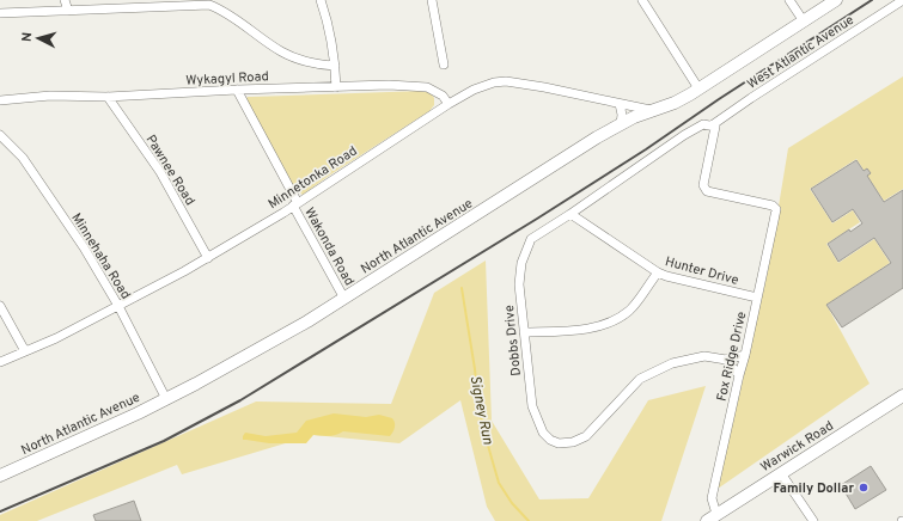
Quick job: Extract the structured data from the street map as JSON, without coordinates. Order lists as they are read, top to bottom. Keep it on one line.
{"streets":{"street":["West Atlantic Avenue","Wykagyl Road","Pawnee Road","Minnetonka Road","North Atlantic Avenue","Wakonda Road","Minnehaha Road","Hunter Drive","Dobbs Drive","Fox Ridge Drive","Warwick Road"]},"crossings":[["West Atlantic Avenue","Dobbs Drive"],["West Atlantic Avenue","Fox Ridge Drive"],["Wykagyl Road","Pawnee Road"],["Wykagyl Road","Minnetonka Road"],["Wykagyl Road","Wakonda Road"],["Pawnee Road","Minnetonka Road"],["Minnetonka Road","North Atlantic Avenue"],["Minnetonka Road","Wakonda Road"],["Minnetonka Road","Minnehaha Road"],["North Atlantic Avenue","Wakonda Road"],["North Atlantic Avenue","Minnehaha Road"],["Hunter Drive","Dobbs Drive"],["Hunter Drive","Fox Ridge Drive"],["Dobbs Drive","Fox Ridge Drive"],["Fox Ridge Drive","Warwick Road"]],"water":["Signey Run"],"places":["Family Dollar"],"north":"left"}
